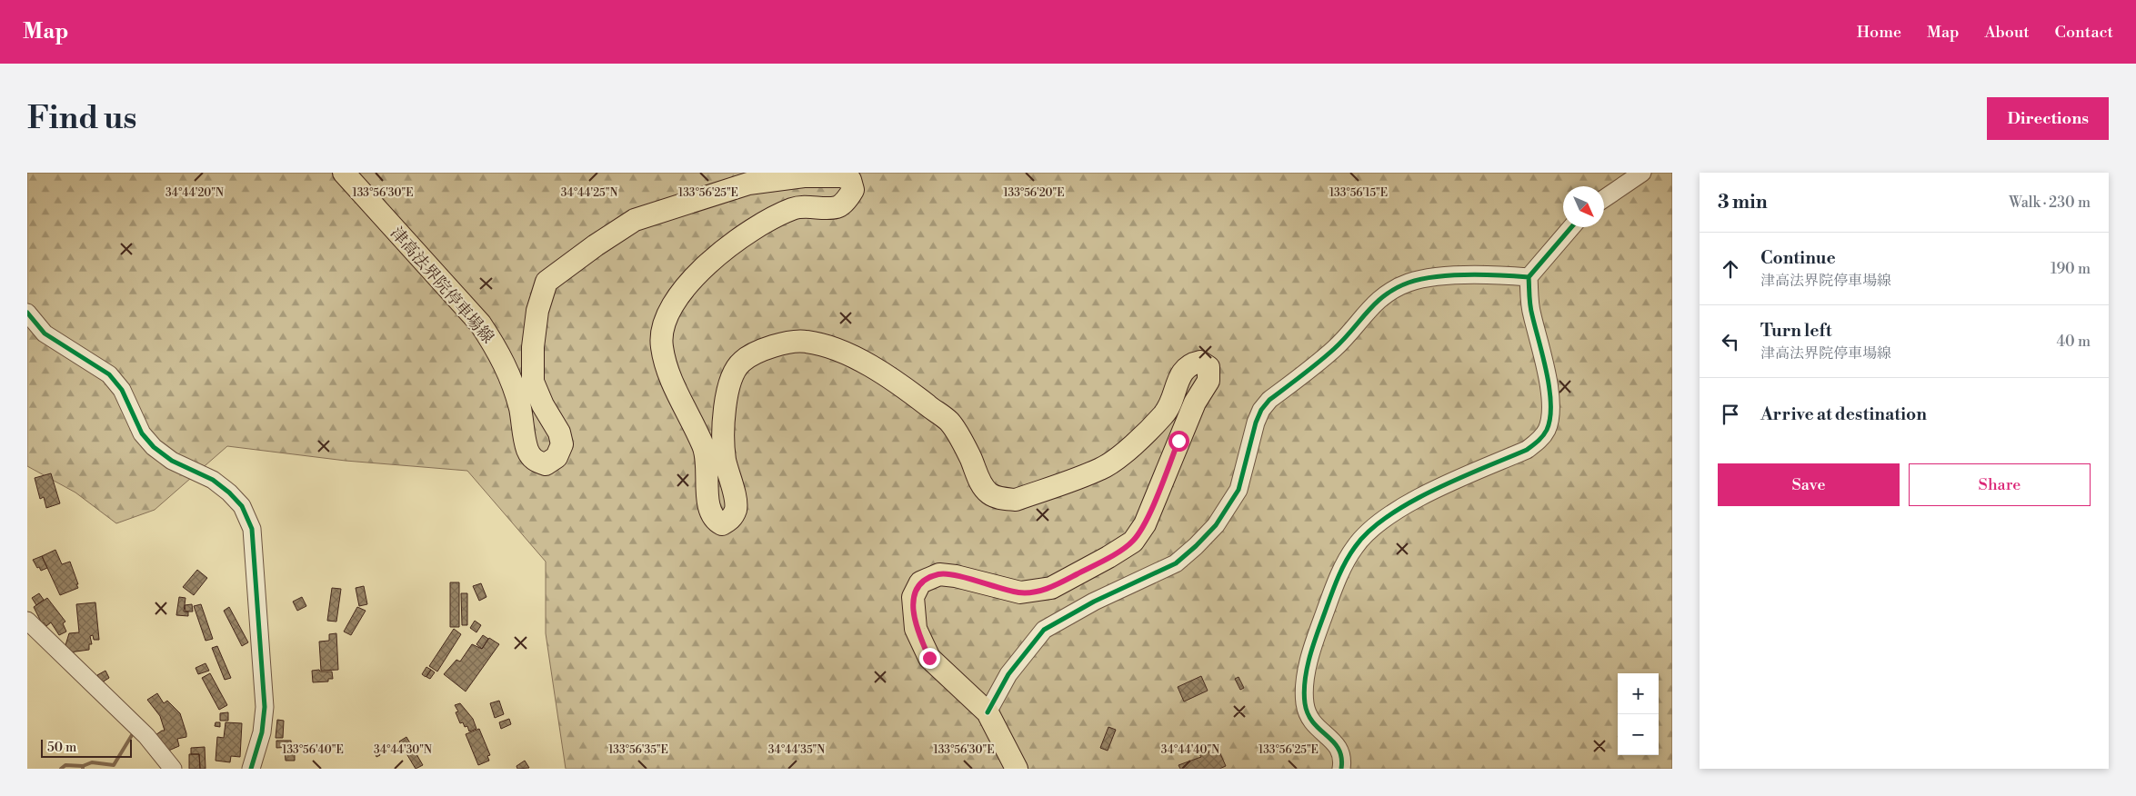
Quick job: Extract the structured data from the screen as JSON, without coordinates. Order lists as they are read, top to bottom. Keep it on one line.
{"streets":{"main road":["津高法界院停車場線"]},"scale_bar":"50 m","north":"bottom right","page":{"header":"Map","nav":["Home","Map","About","Contact"],"buttons":["Directions",["Save","Share"]],"title":"Find us","heading":["3 min","Walk · 230 m"],"list":[["Continue","津高法界院停車場線","190 m"],["Turn left","津高法界院停車場線","40 m"],"Arrive at destination"],"map_buttons":["+","−"],"scale":"50 m"},"coordinates":["34°44'20\"N","133°56'30\"E","34°44'25\"N","133°56'25\"E","133°56'20\"E","133°56'15\"E","133°56'40\"E","34°44'30\"N","34°44'40\"N","133°56'35\"E","34°44'35\"N"]}
